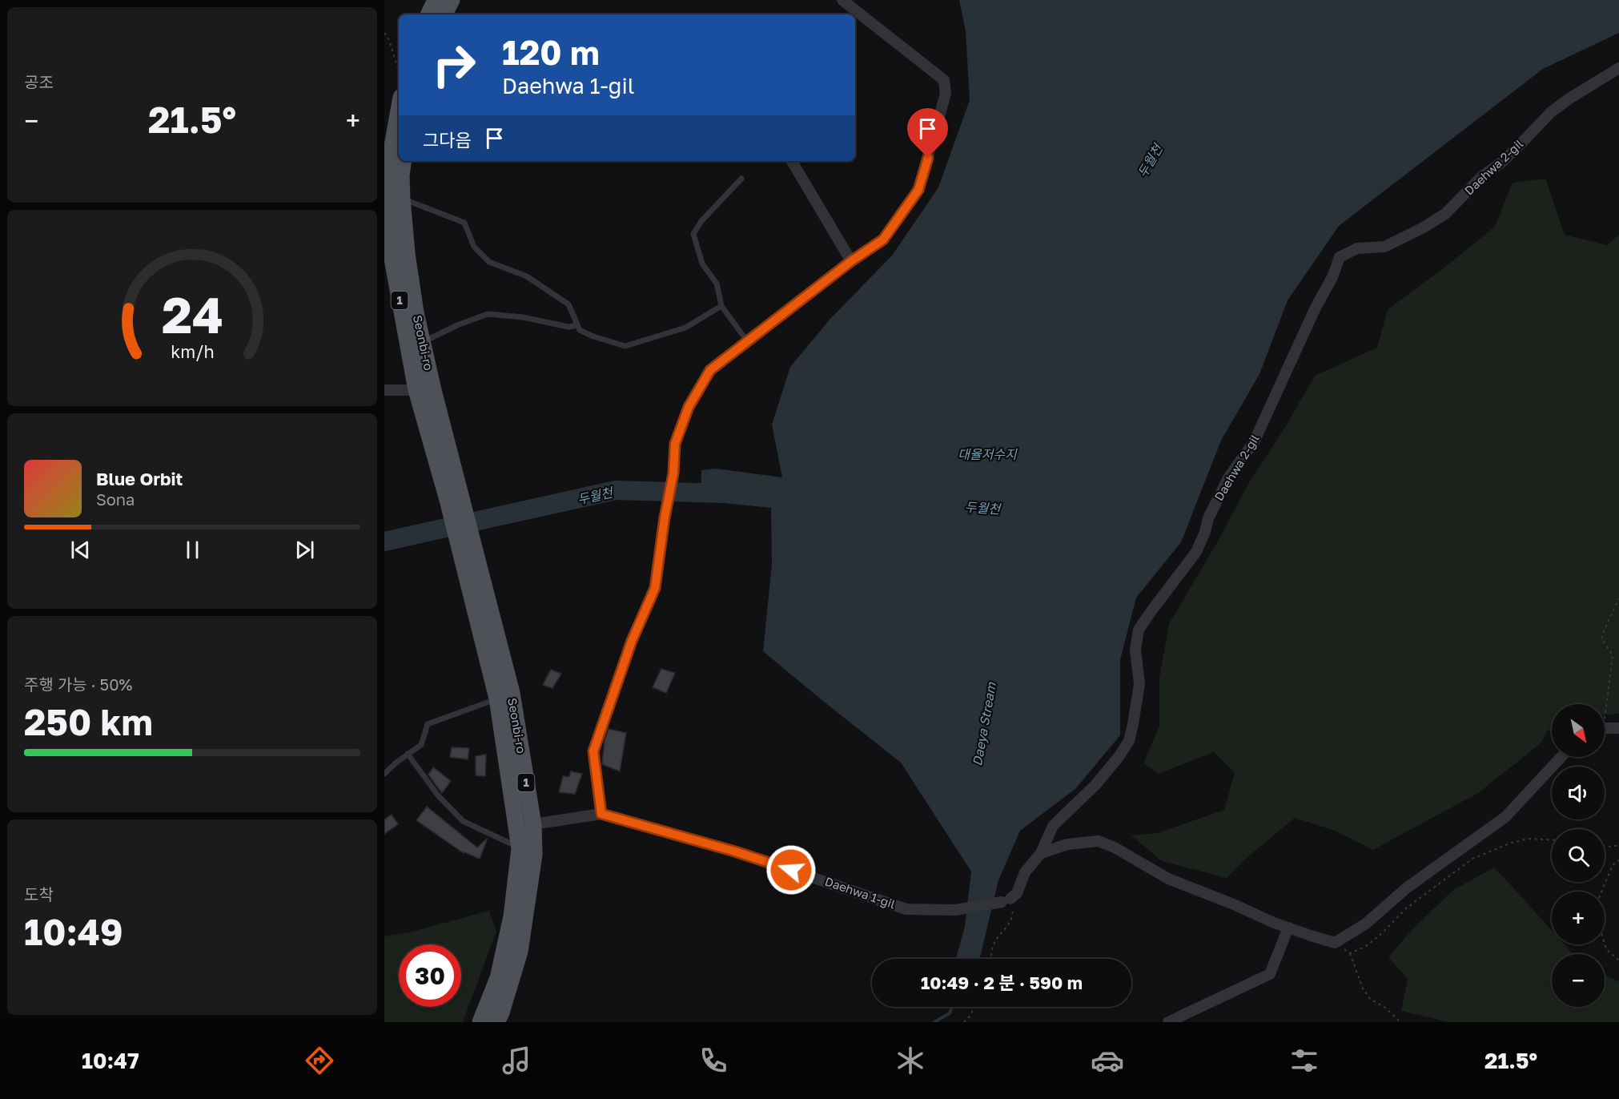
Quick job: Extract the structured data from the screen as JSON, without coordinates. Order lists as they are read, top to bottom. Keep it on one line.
{"streets":{"main road":["1","Seonbi-ro"],"street":["Daehwa 2-gil","Daehwa 1-gil"]},"crossings":[["Daehwa 2-gil","Daehwa 1-gil"],["Seonbi-ro","Daehwa 1-gil"]],"water":["두월천","대율저수지","Daeya Stream"],"north":"bottom right","page":{"tile":["공조",["주행 가능 · 50%","250 km"],["도착","10:49"]],"turn":["120 m","Daehwa 1-gil"],"heat":["−","21.5°","+"],"then":"그다음","song":["Blue Orbit","Sona"],"map_buttons":["+","−"],"limit":"30","trip":"10:49 · 2 분 · 590 m","tabs":["10:47","21.5°"],"gauge":["24","km/h"]}}
